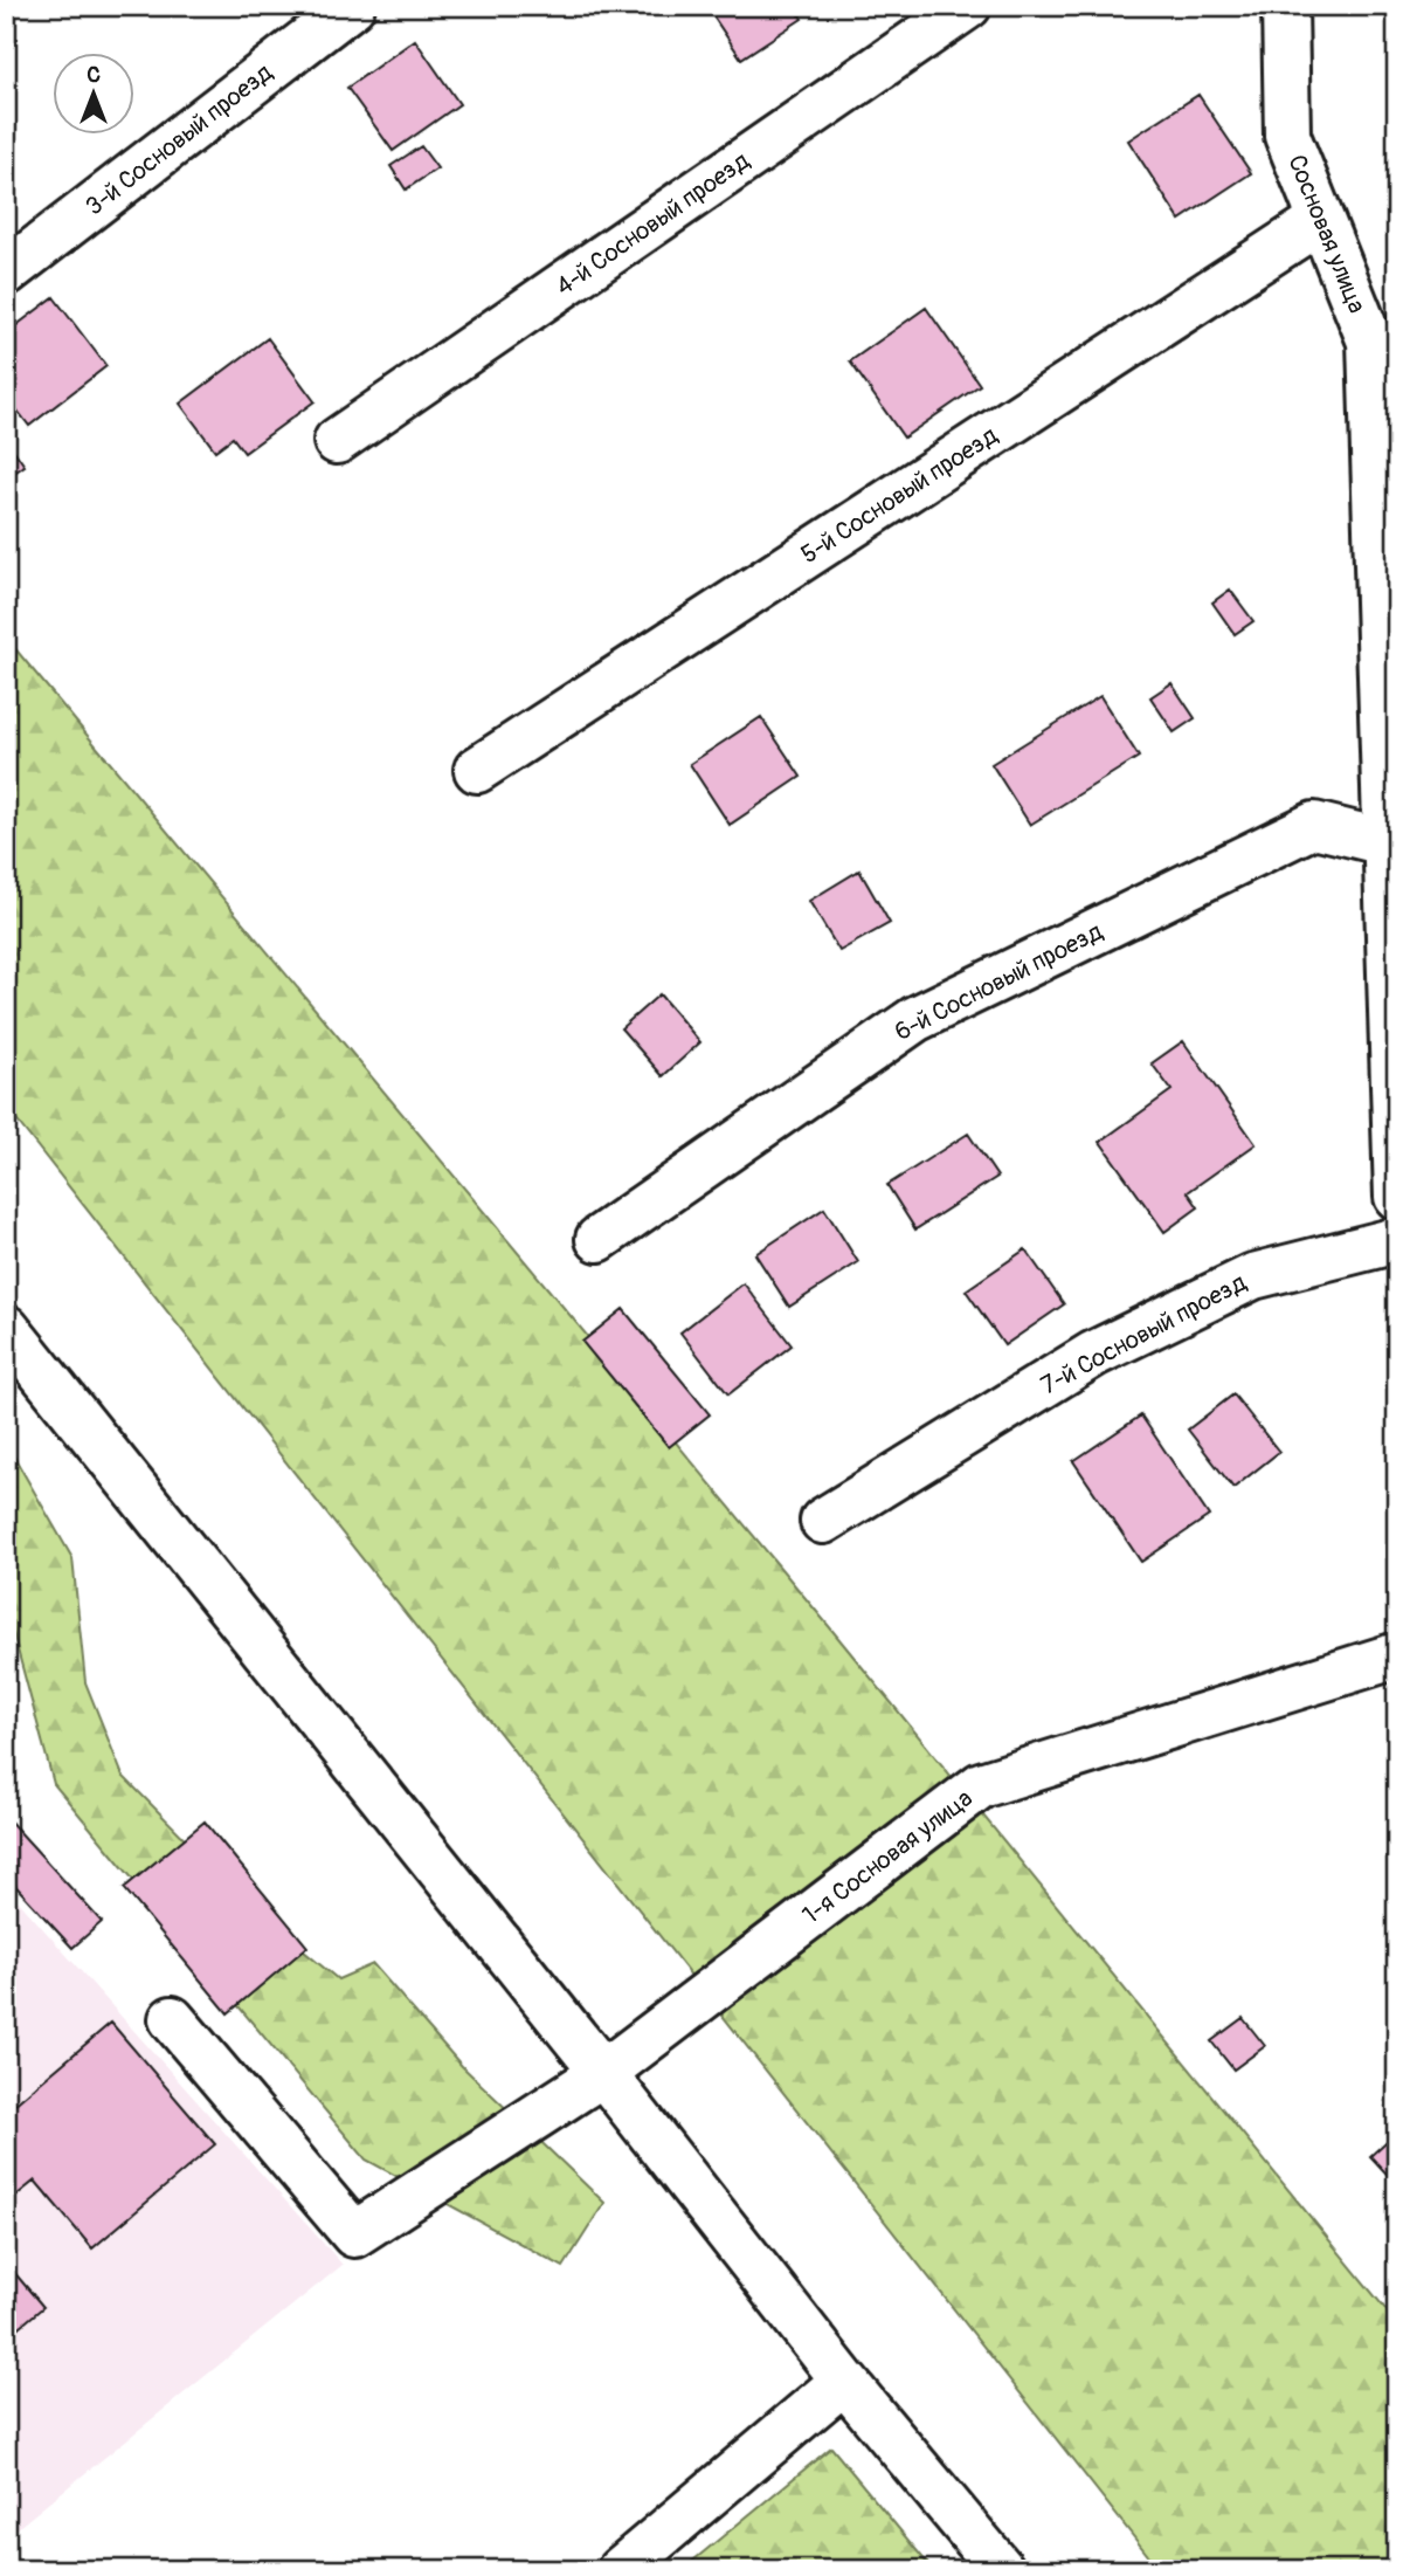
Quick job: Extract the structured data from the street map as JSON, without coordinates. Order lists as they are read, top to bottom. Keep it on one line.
{"streets":{"street":["3-й Сосновый проезд","4-й Сосновый проезд","Сосновая улица","5-й Сосновый проезд","6-й Сосновый проезд","7-й Сосновый проезд","1-я Сосновая улица"]},"crossings":[["Сосновая улица","5-й Сосновый проезд"],["Сосновая улица","6-й Сосновый проезд"]],"north":"top"}
